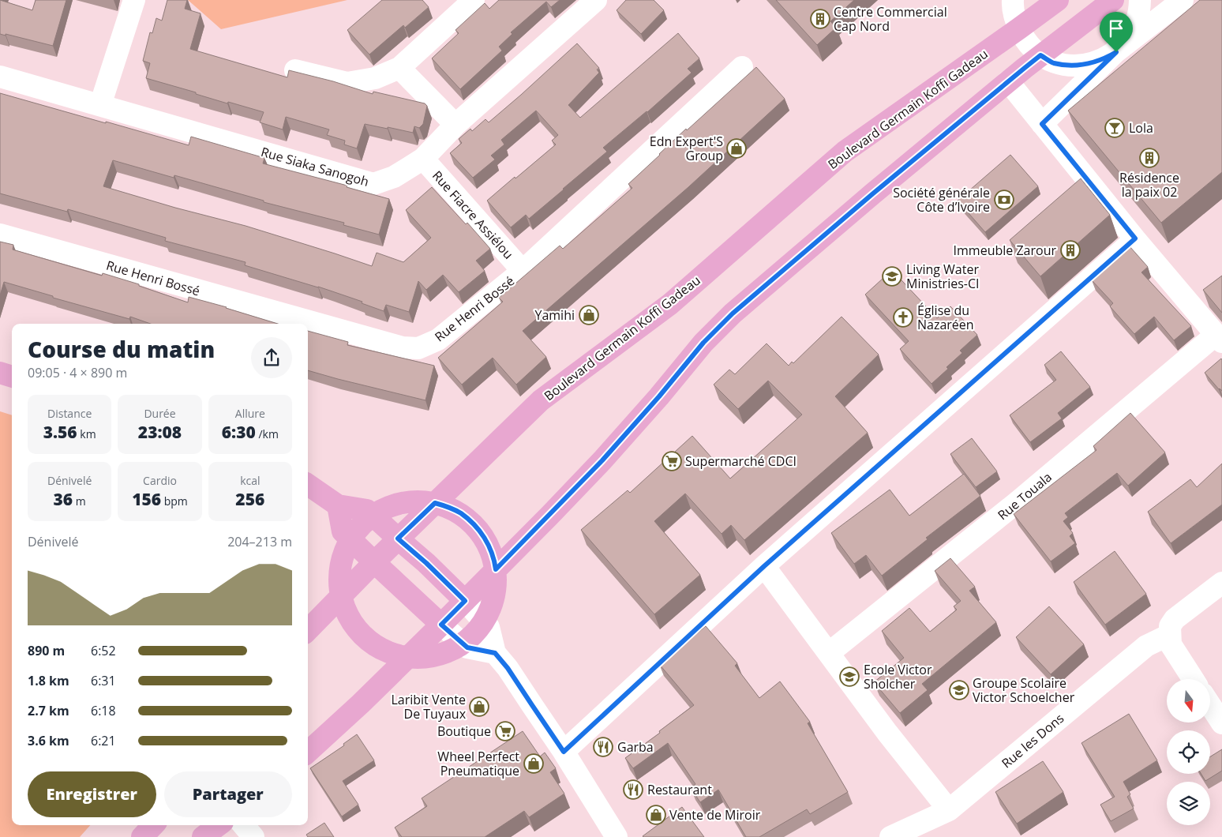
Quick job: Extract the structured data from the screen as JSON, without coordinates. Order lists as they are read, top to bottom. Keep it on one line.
{"streets":{"main road":["Boulevard Germain Koffi Gadeau"],"street":["Rue Siaka Sanogoh","Rue Fiacre Assiélou","Rue Henri Bossé","Rue Touala","Rue les Dons"]},"crossings":[["Rue Siaka Sanogoh","Rue Fiacre Assiélou"],["Rue Fiacre Assiélou","Rue Henri Bossé"]],"places":{"building":["Centre Commercial Cap Nord","Résidence la paix 02","Immeuble Zarour"],"bar":["Lola"],"shop":["Edn Expert'S Group","Yamihi","Laribit Vente De Tuyaux","Wheel Perfect Pneumatique","Vente de Miroir"],"bank":["Société générale Côte d’Ivoire"],"school or university":["Living Water Ministries-CI","Ecole Victor Sholcher","Groupe Scolaire Victor Schoelcher"],"church":["Église du Nazaréen"],"supermarket":["Supermarché CDCI","Boutique"],"restaurant":["Garba","Restaurant"]},"north":"bottom","page":{"heading":["Course du matin","09:05 · 4 × 890 m"],"stats":[["Distance","3.56 km"],["Durée","23:08"],["Allure","6:30 /km"],["Dénivelé","36 m"],["Cardio","156 bpm"],["kcal","256"]],"chart":["Dénivelé","204–213 m"],"list":[{"name":"890 m","note":"6:52"},{"name":"1.8 km","note":"6:31"},{"name":"2.7 km","note":"6:18"},{"name":"3.6 km","note":"6:21"}],"buttons":["Enregistrer","Partager"]}}
